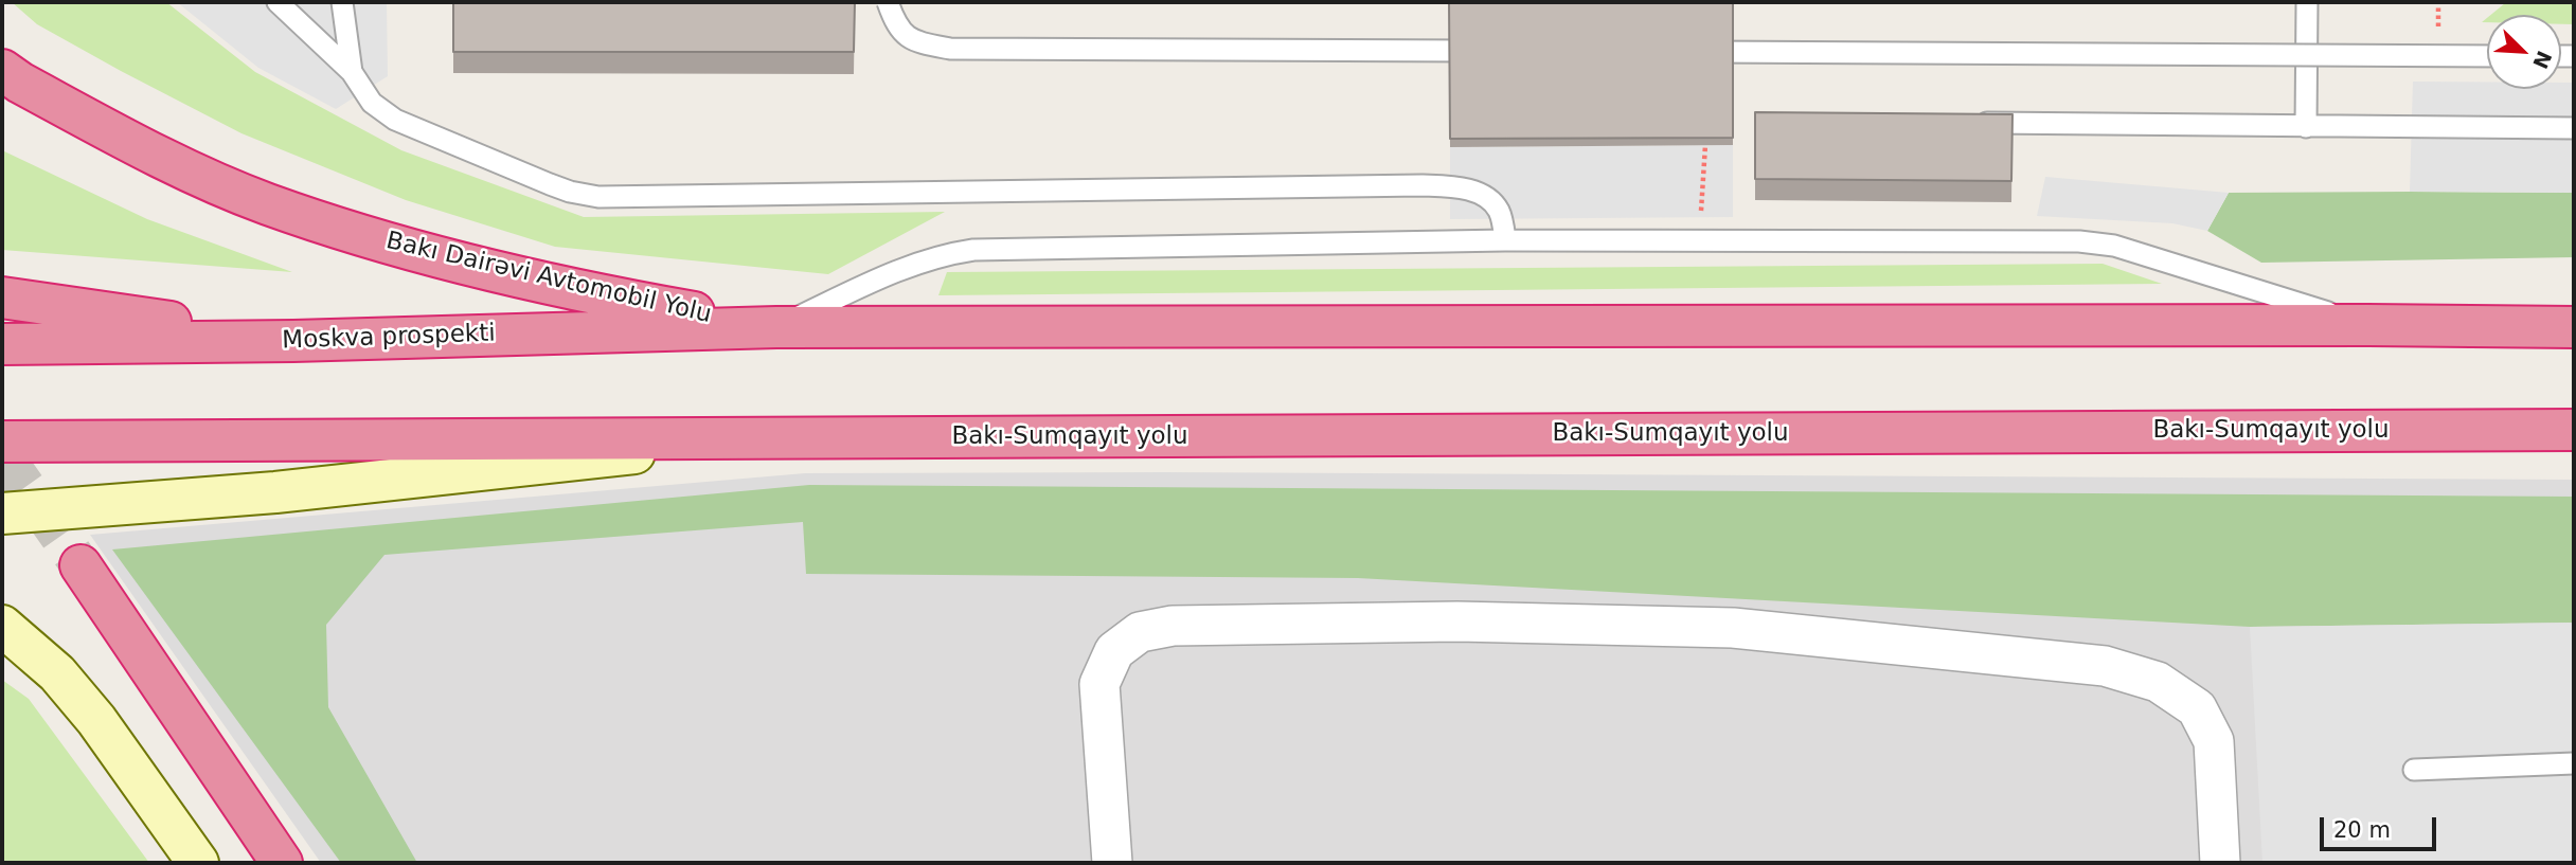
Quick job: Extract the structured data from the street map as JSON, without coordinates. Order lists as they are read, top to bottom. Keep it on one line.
{"streets":{"highway":["Bakı Dairəvi Avtomobil Yolu","Moskva prospekti","Bakı-Sumqayıt yolu"]},"crossings":[["Bakı Dairəvi Avtomobil Yolu","Moskva prospekti"]],"scale_bar":"20 m","north":"bottom right"}
